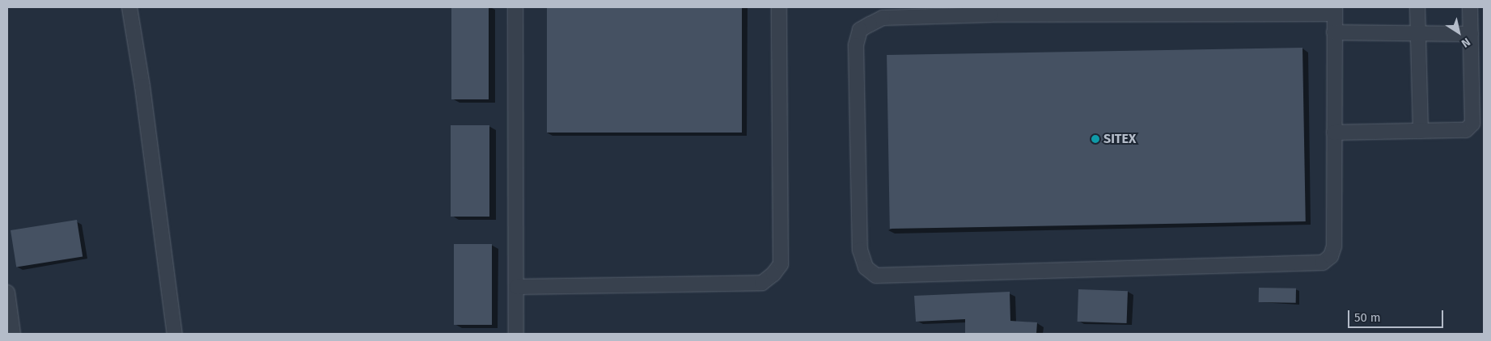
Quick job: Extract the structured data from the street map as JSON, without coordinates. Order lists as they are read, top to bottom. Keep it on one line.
{"places":["SITEX"],"scale_bar":"50 m","north":"bottom right"}
